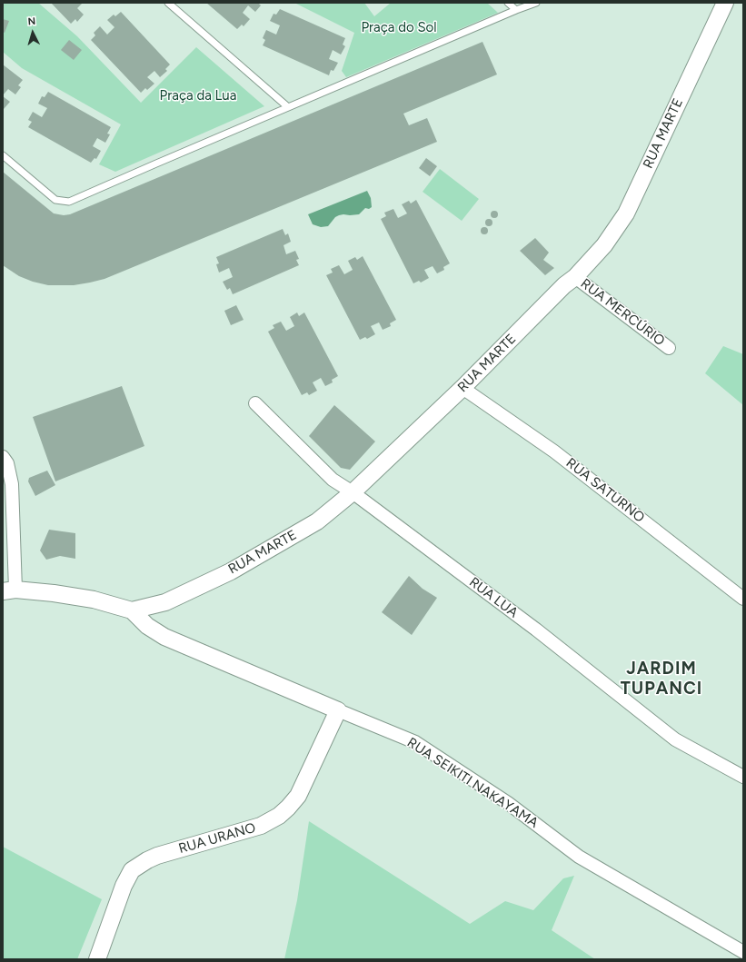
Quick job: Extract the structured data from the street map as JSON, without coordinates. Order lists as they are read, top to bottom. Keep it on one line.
{"streets":{"street":["RUA MARTE","RUA MERCÚRIO","RUA SATURNO","RUA LUA","RUA SEIKITI NAKAYAMA","RUA URANO"]},"crossings":[["RUA MARTE","RUA MERCÚRIO"],["RUA MARTE","RUA SATURNO"],["RUA MARTE","RUA LUA"],["RUA MARTE","RUA SEIKITI NAKAYAMA"],["RUA SEIKITI NAKAYAMA","RUA URANO"]],"districts":["JARDIM TUPANCI"],"parks":["Praça do Sol","Praça da Lua"],"north":"top"}
